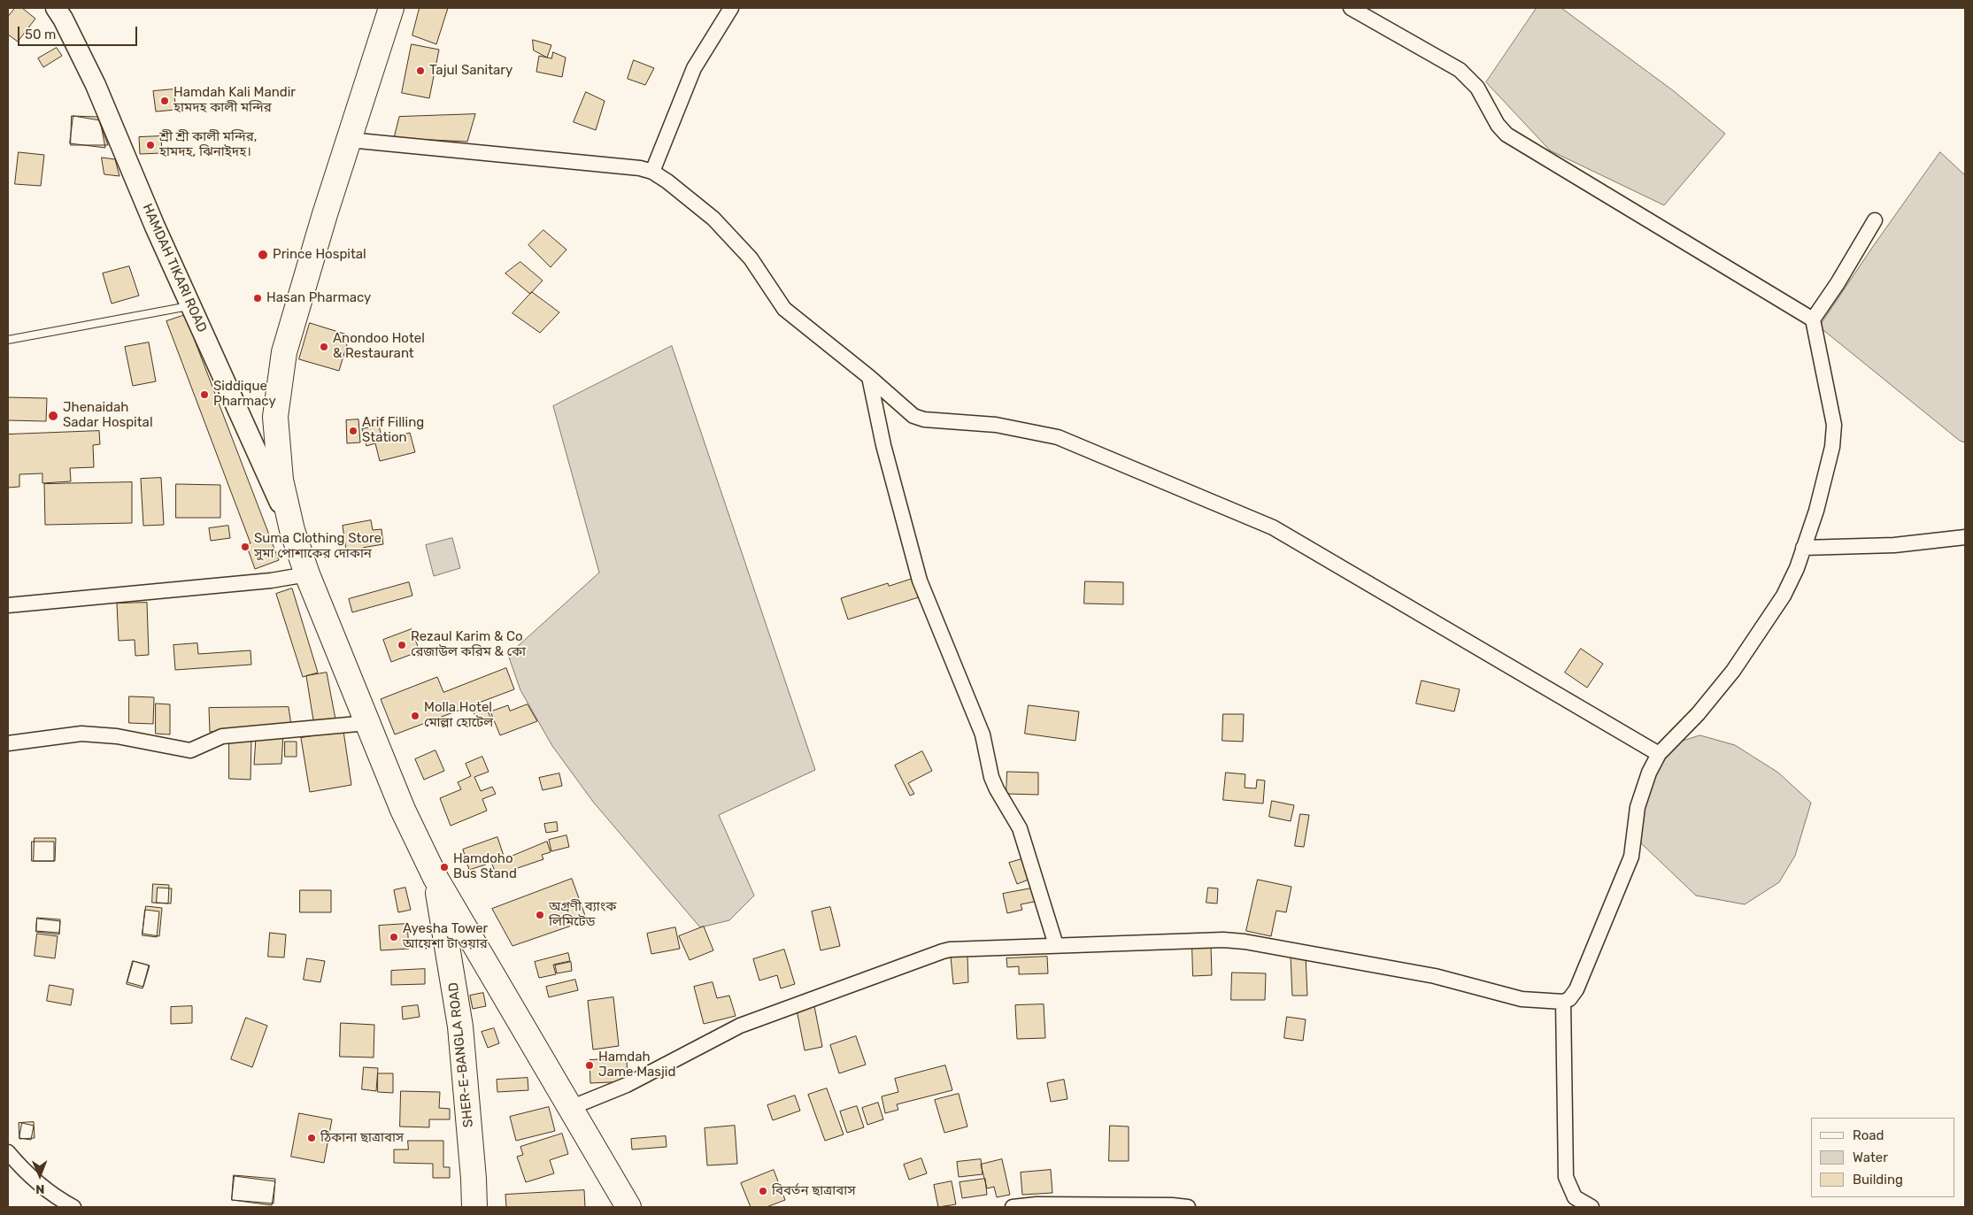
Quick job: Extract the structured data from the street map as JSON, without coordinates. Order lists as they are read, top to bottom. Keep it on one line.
{"streets":{"highway":["SHER-E-BANGLA ROAD"],"street":["HAMDAH TIKARI ROAD"]},"places":["Tajul Sanitary","Hamdah Kali Mandir হামদহ কালী মন্দির","শ্রী শ্রী কালী মন্দির, হামদহ, ঝিনাইদহ।","Prince Hospital","Hasan Pharmacy","Anondoo Hotel & Restaurant","Siddique Pharmacy","Jhenaidah Sadar Hospital","Arif Filling Station","Suma Clothing Store সুমা পোশাকের দোকান","Rezaul Karim & Co রেজাউল করিম & কো","Molla Hotel মোল্লা হোটেল","Hamdoho Bus Stand","অগ্রণী ব্যাংক লিমিটেড","Ayesha Tower আয়েশা টাওয়ার","Hamdah Jame Masjid","ঠিকানা ছাত্রাবাস","বিবর্তন ছাত্রাবাস"],"legend":["Road","Water","Building"],"scale_bar":"50 m","north":"bottom"}
